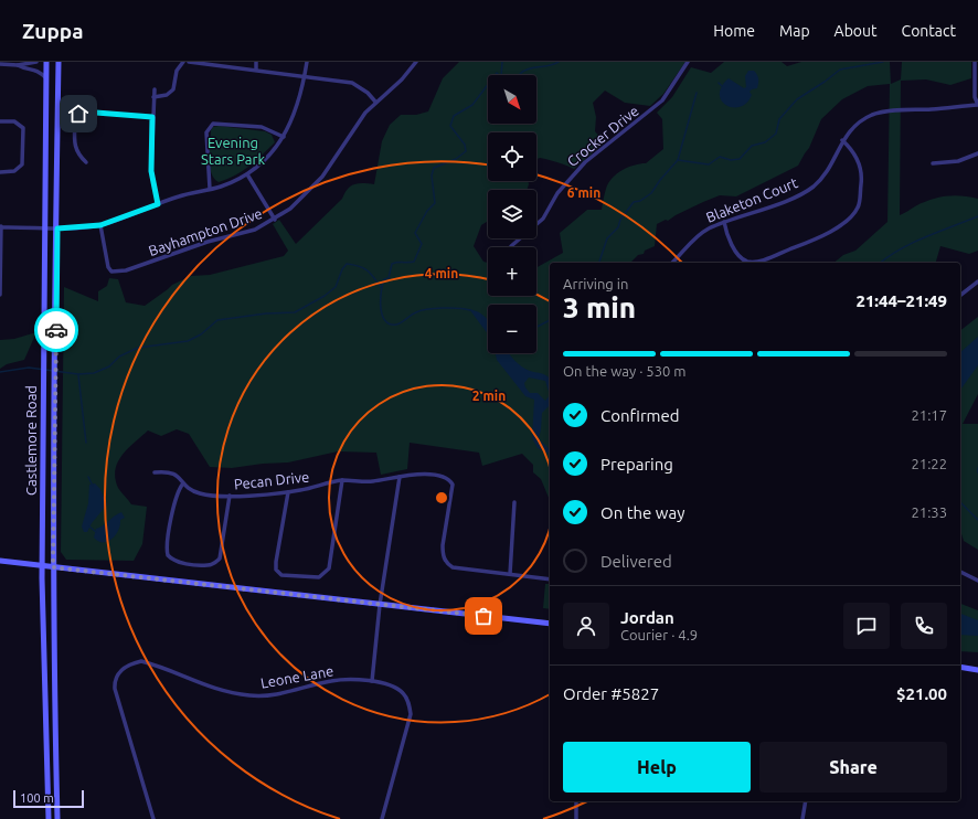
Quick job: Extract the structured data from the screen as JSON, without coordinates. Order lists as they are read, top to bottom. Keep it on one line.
{"streets":{"main road":["Castlemore Road"],"street":["Crocker Drive","Blaketon Court","Bayhampton Drive","Pecan Drive","Leone Lane"]},"parks":["Evening Stars Park"],"scale_bar":"100 m","north":"bottom right","page":{"header":"Zuppa","nav":["Home","Map","About","Contact"],"map_buttons":["+","−"],"heading":["3 min","Arriving in","21:44–21:49"],"panel":["Jordan","Courier · 4.9","Order #5827","$21.00"],"bar":"On the way · 530 m","list":[["Confirmed","21:17"],["Preparing","21:22"],["On the way","21:33"],"Delivered"],"buttons":["Help","Share"],"scale":"100 m"},"rings":["6 min","4 min","2 min"]}
